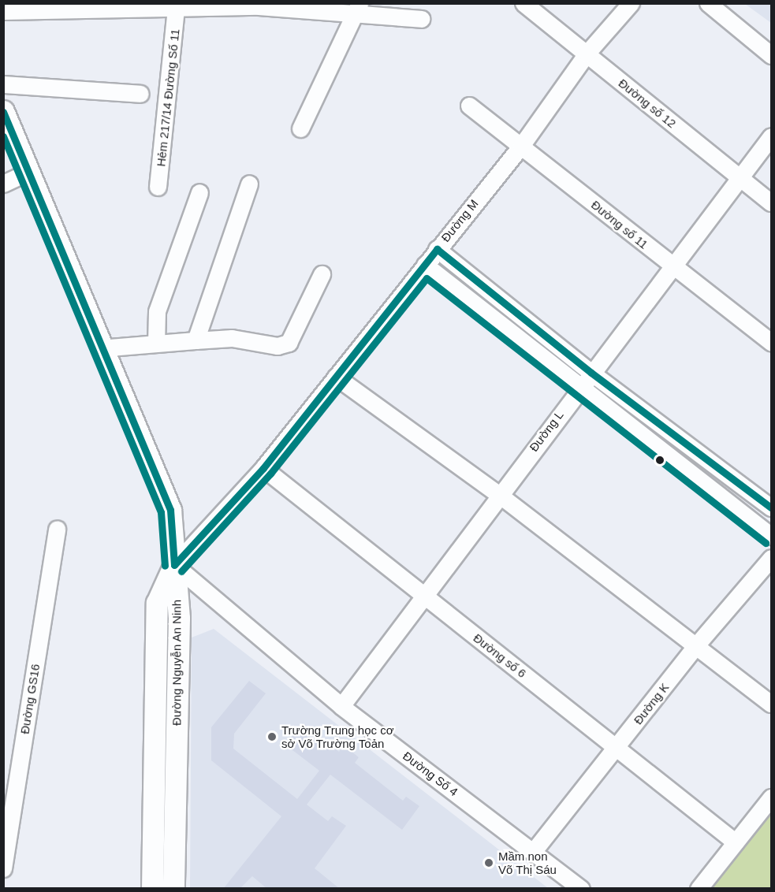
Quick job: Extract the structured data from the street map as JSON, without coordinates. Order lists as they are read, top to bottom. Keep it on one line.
{"streets":{"main road":["Đường Nguyễn An Ninh"],"street":["Hẻm 217/14 Đường Số 11","Đường số 12","Đường M","Đường số 11","Đường L","Đường số 6","Đường GS16","Đường K","Đường Số 4"]},"crossings":[["Đường số 12","Đường M"],["Đường số 12","Đường L"],["Đường M","Đường số 11"],["Đường M","Đường số 6"],["Đường M","Đường Nguyễn An Ninh"],["Đường M","Đường Số 4"],["Đường số 11","Đường L"],["Đường L","Đường số 6"],["Đường L","Đường Số 4"],["Đường số 6","Đường K"],["Đường Nguyễn An Ninh","Đường Số 4"],["Đường K","Đường Số 4"]],"places":["Trường Trung học cơ sở Võ Trường Toản","Mầm non Võ Thị Sáu"]}
